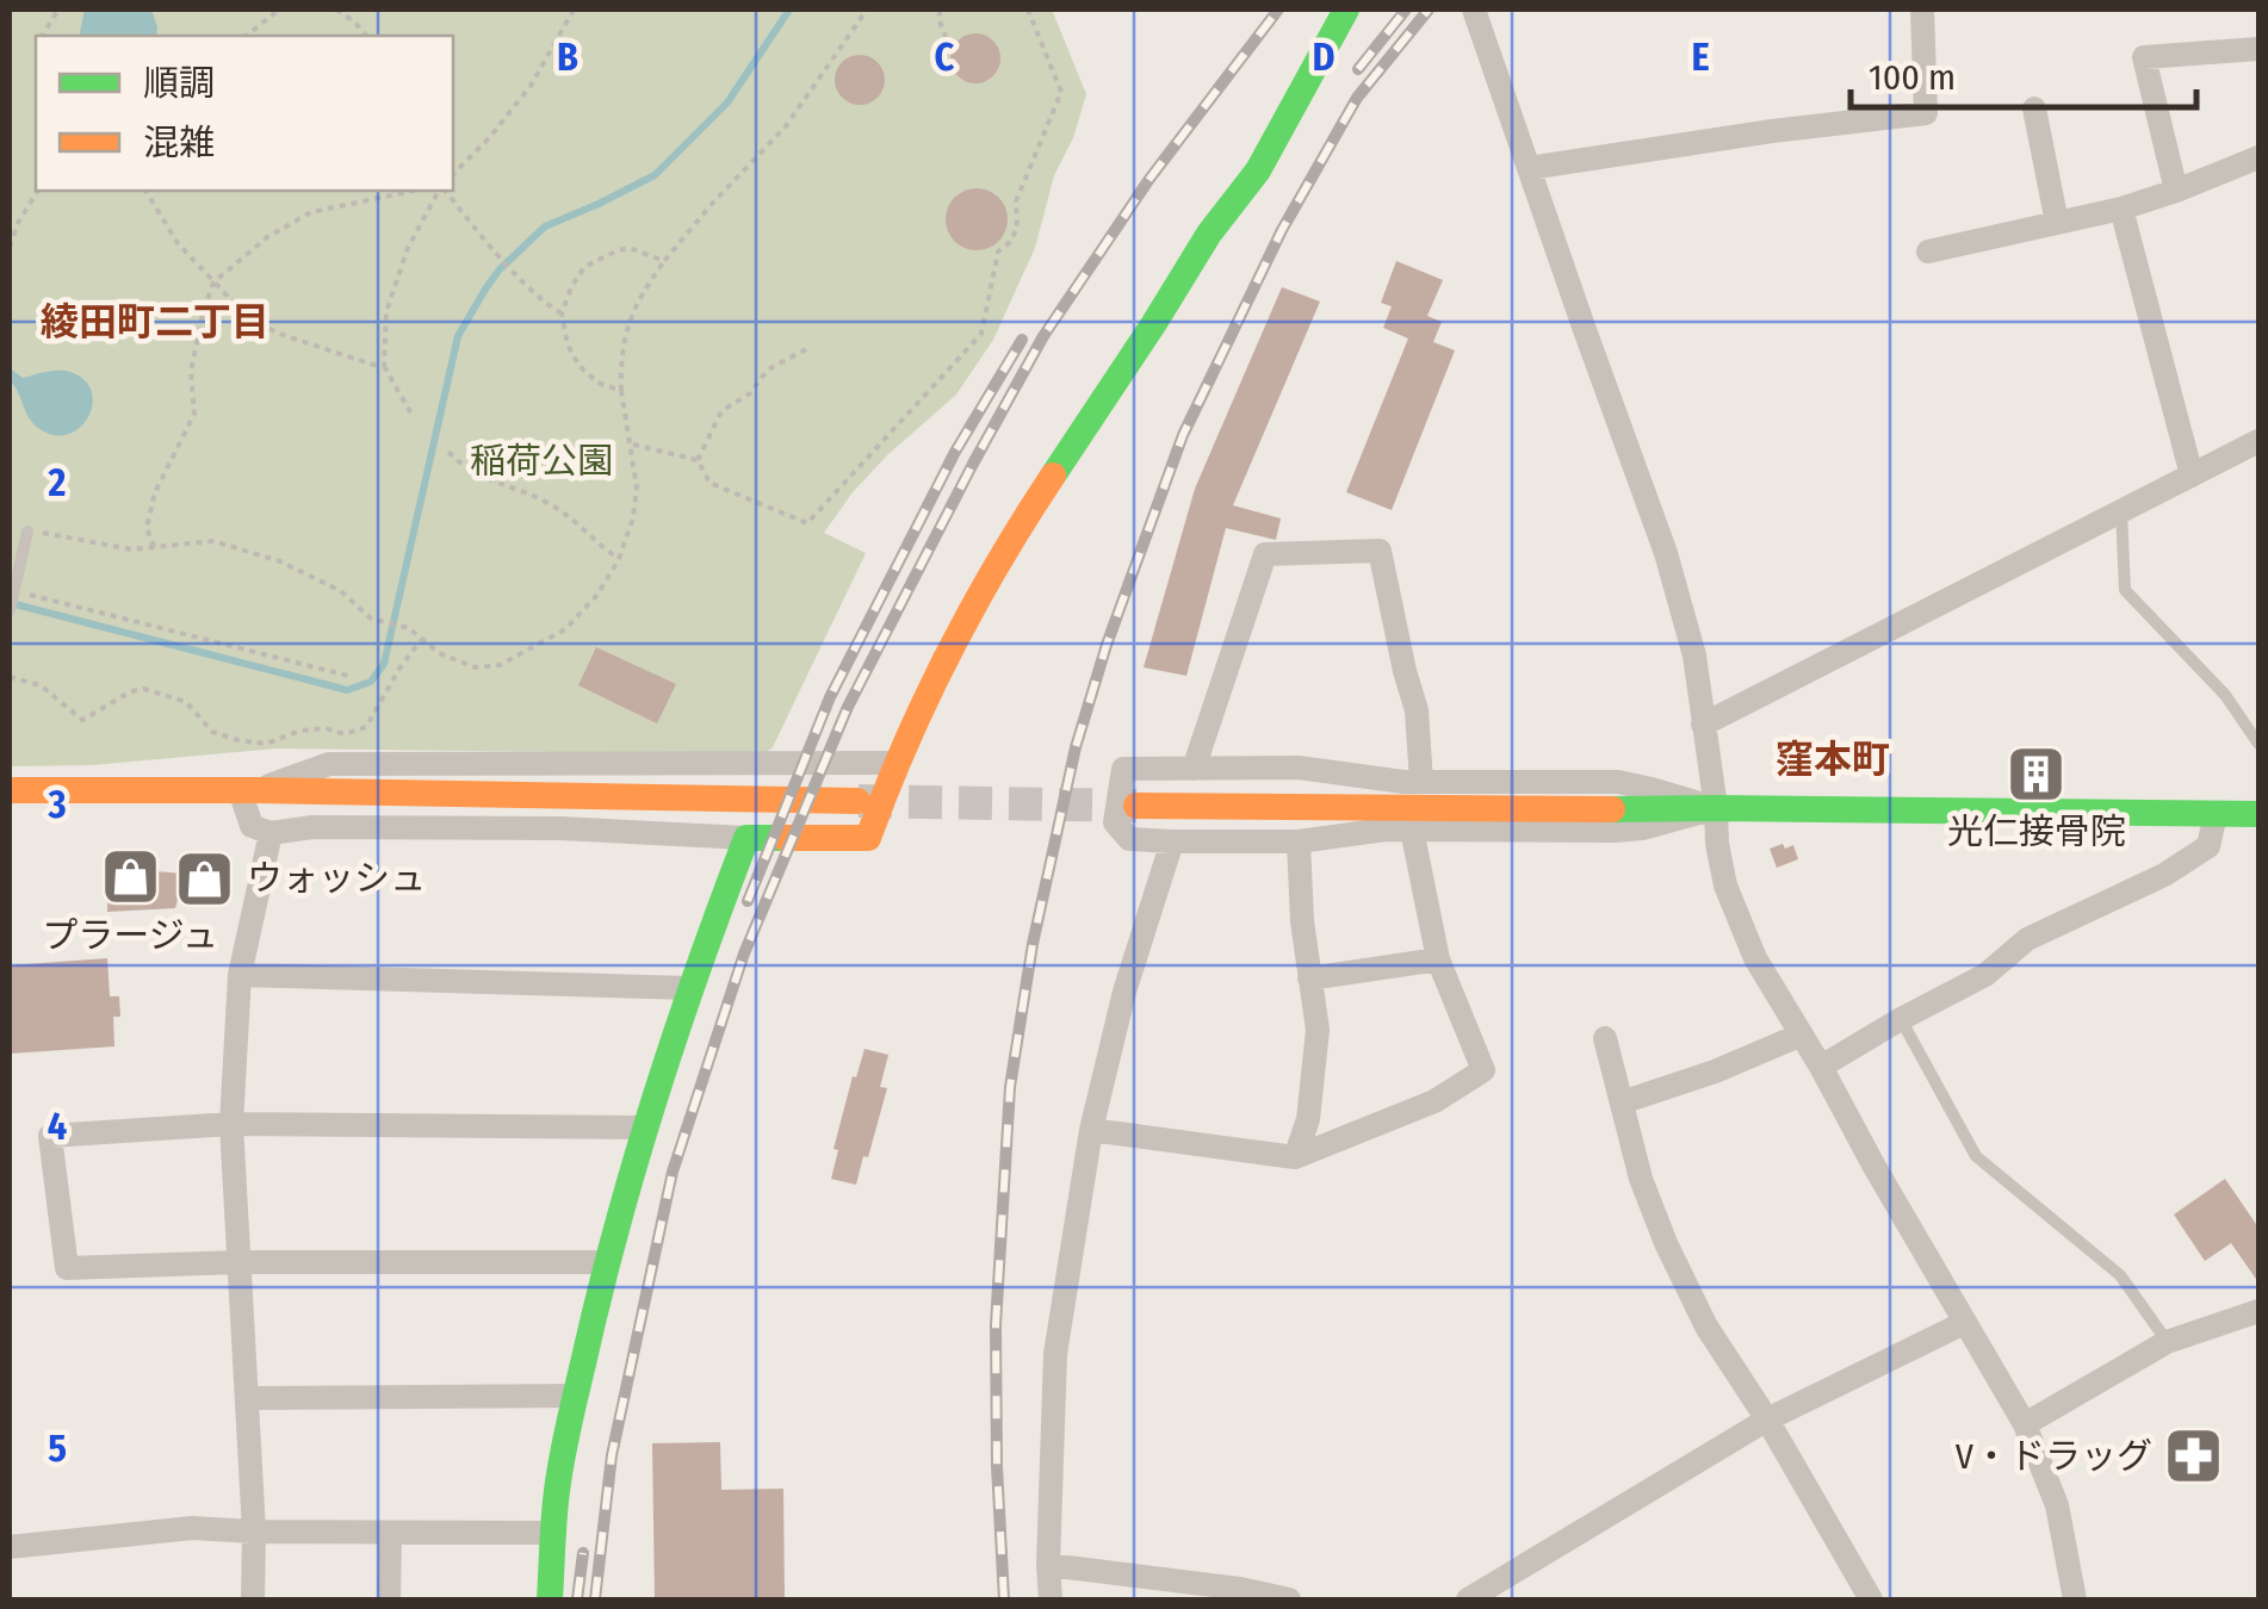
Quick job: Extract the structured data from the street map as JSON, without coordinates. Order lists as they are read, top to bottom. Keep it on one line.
{"districts":["綾田町二丁目","窪本町"],"parks":["稲荷公園"],"places":{"building":["光仁接骨院"],"shop":["プラージュ","ウォッシュ"],"pharmacy":["V・ドラッグ"]},"legend":["順調","混雑"],"scale_bar":"100 m","grid":{"columns":["B","C","D","E"],"rows":["2","3","4","5"]}}
